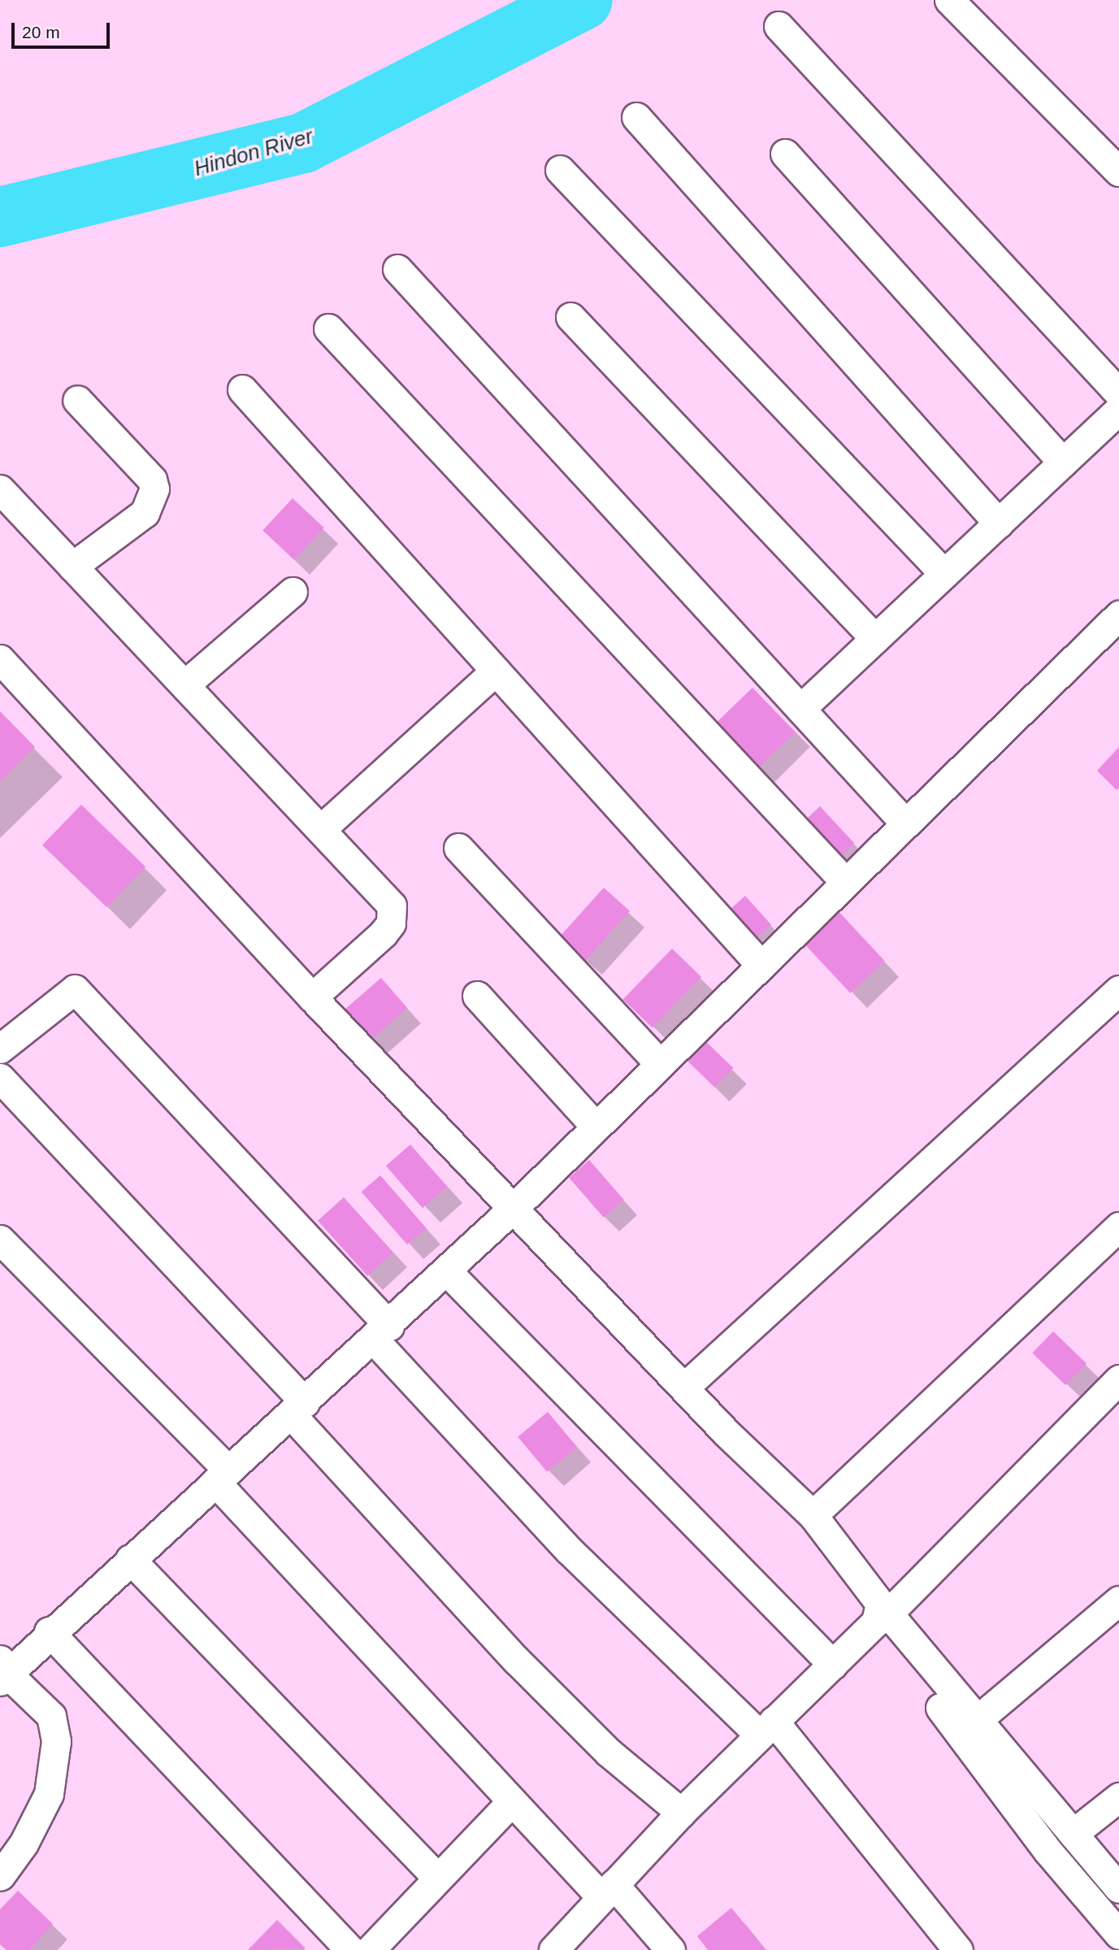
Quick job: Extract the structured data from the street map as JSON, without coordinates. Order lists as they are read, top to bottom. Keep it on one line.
{"water":["Hindon River"],"scale_bar":"20 m"}
